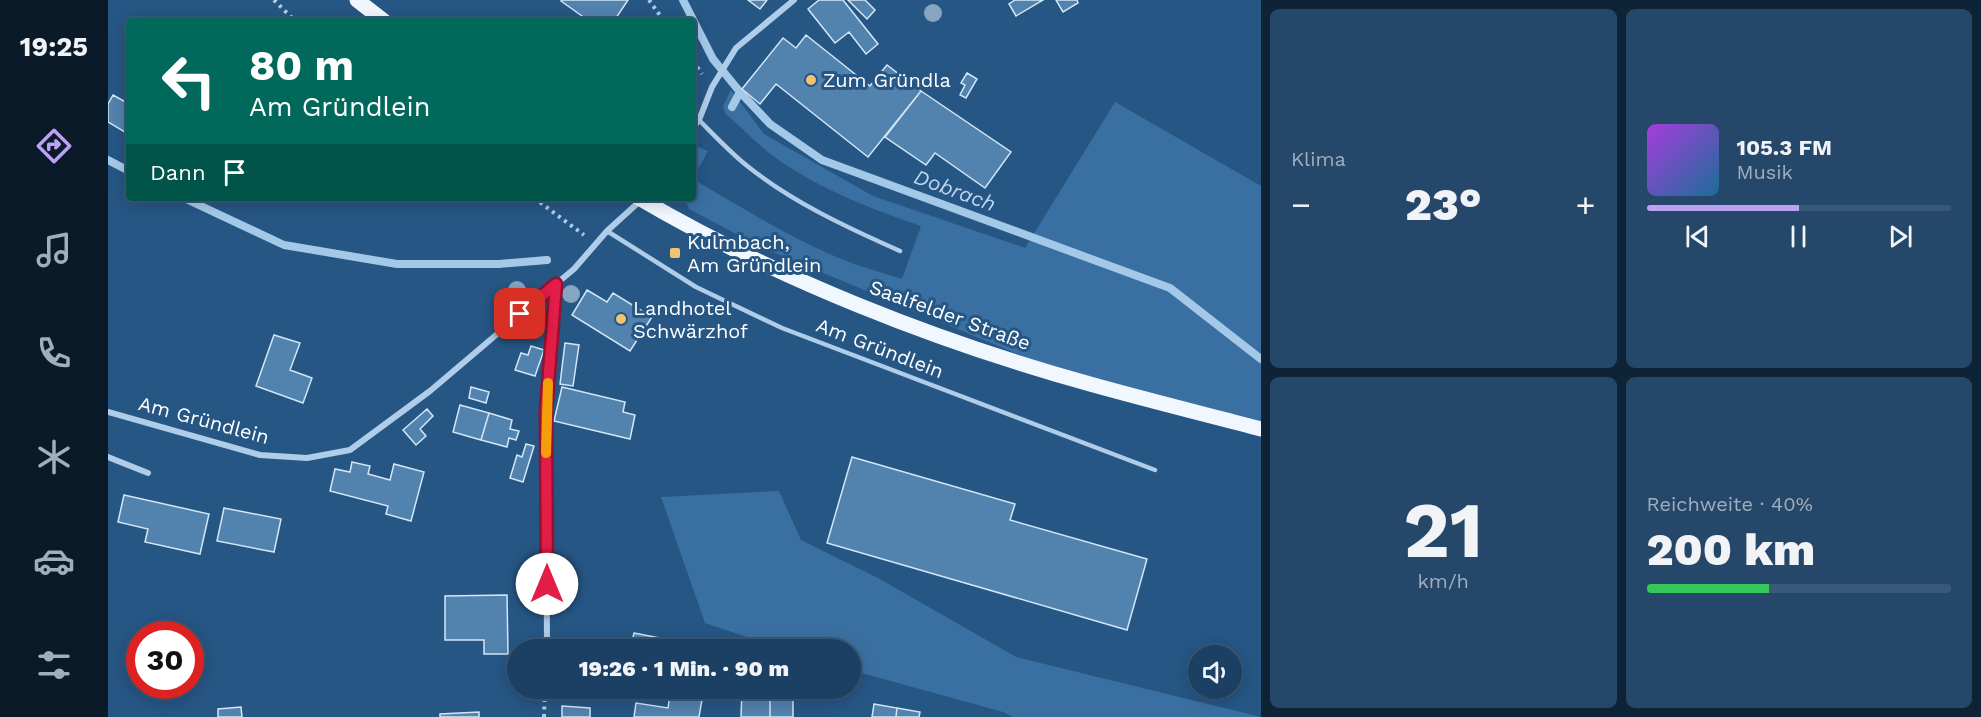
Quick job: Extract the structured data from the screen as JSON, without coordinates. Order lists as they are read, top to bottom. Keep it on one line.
{"streets":{"main road":["Saalfelder Straße"],"street":["Am Gründlein"]},"water":["Dobrach"],"places":{"other":["Zum Gründla","Landhotel Schwärzhof"],"transit":["Kulmbach, Am Gründlein"]},"page":{"tabs":"19:25","tile":["Klima",["21","km/h"],["Reichweite · 40%","200 km"]],"turn":["80 m","Am Gründlein"],"song":["105.3 FM","Musik"],"then":"Dann","heat":["−","23°","+"],"limit":"30","trip":"19:26 · 1 Min. · 90 m"}}
